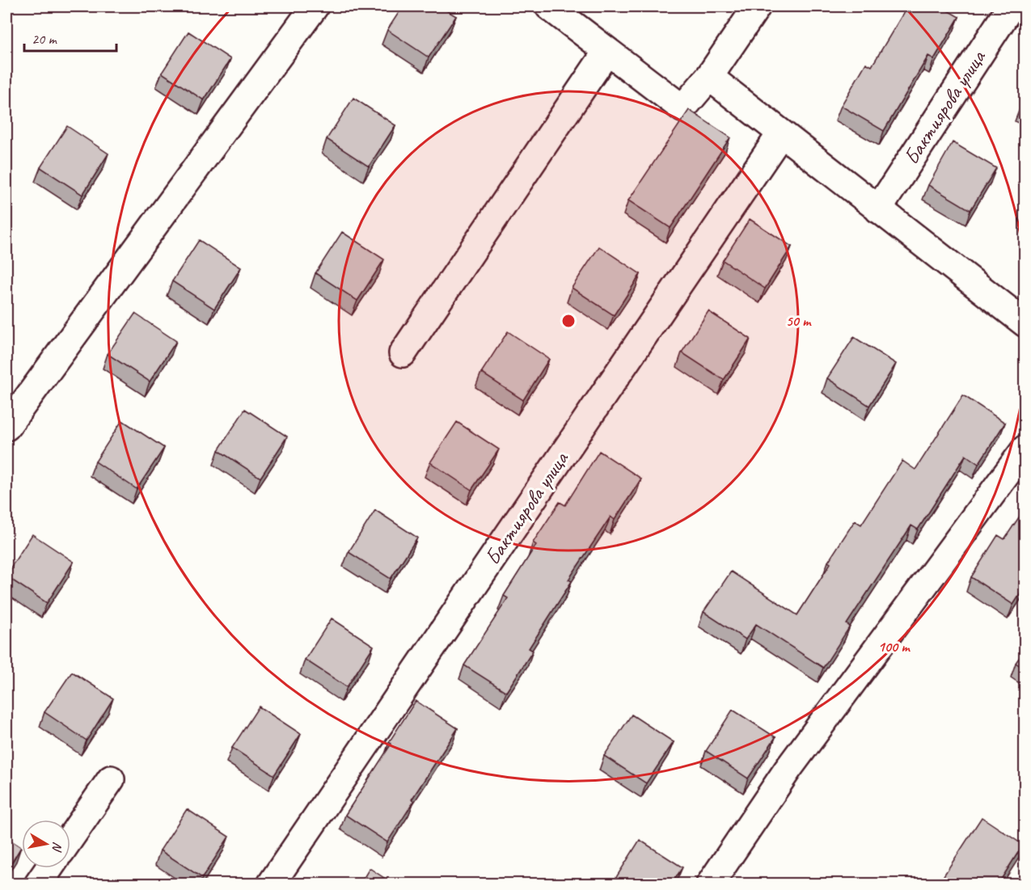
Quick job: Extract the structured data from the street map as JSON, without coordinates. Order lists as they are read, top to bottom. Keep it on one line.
{"streets":{"street":["Бактиярова улица"]},"scale_bar":"20 m","north":"right","rings":["50 m","100 m"]}
